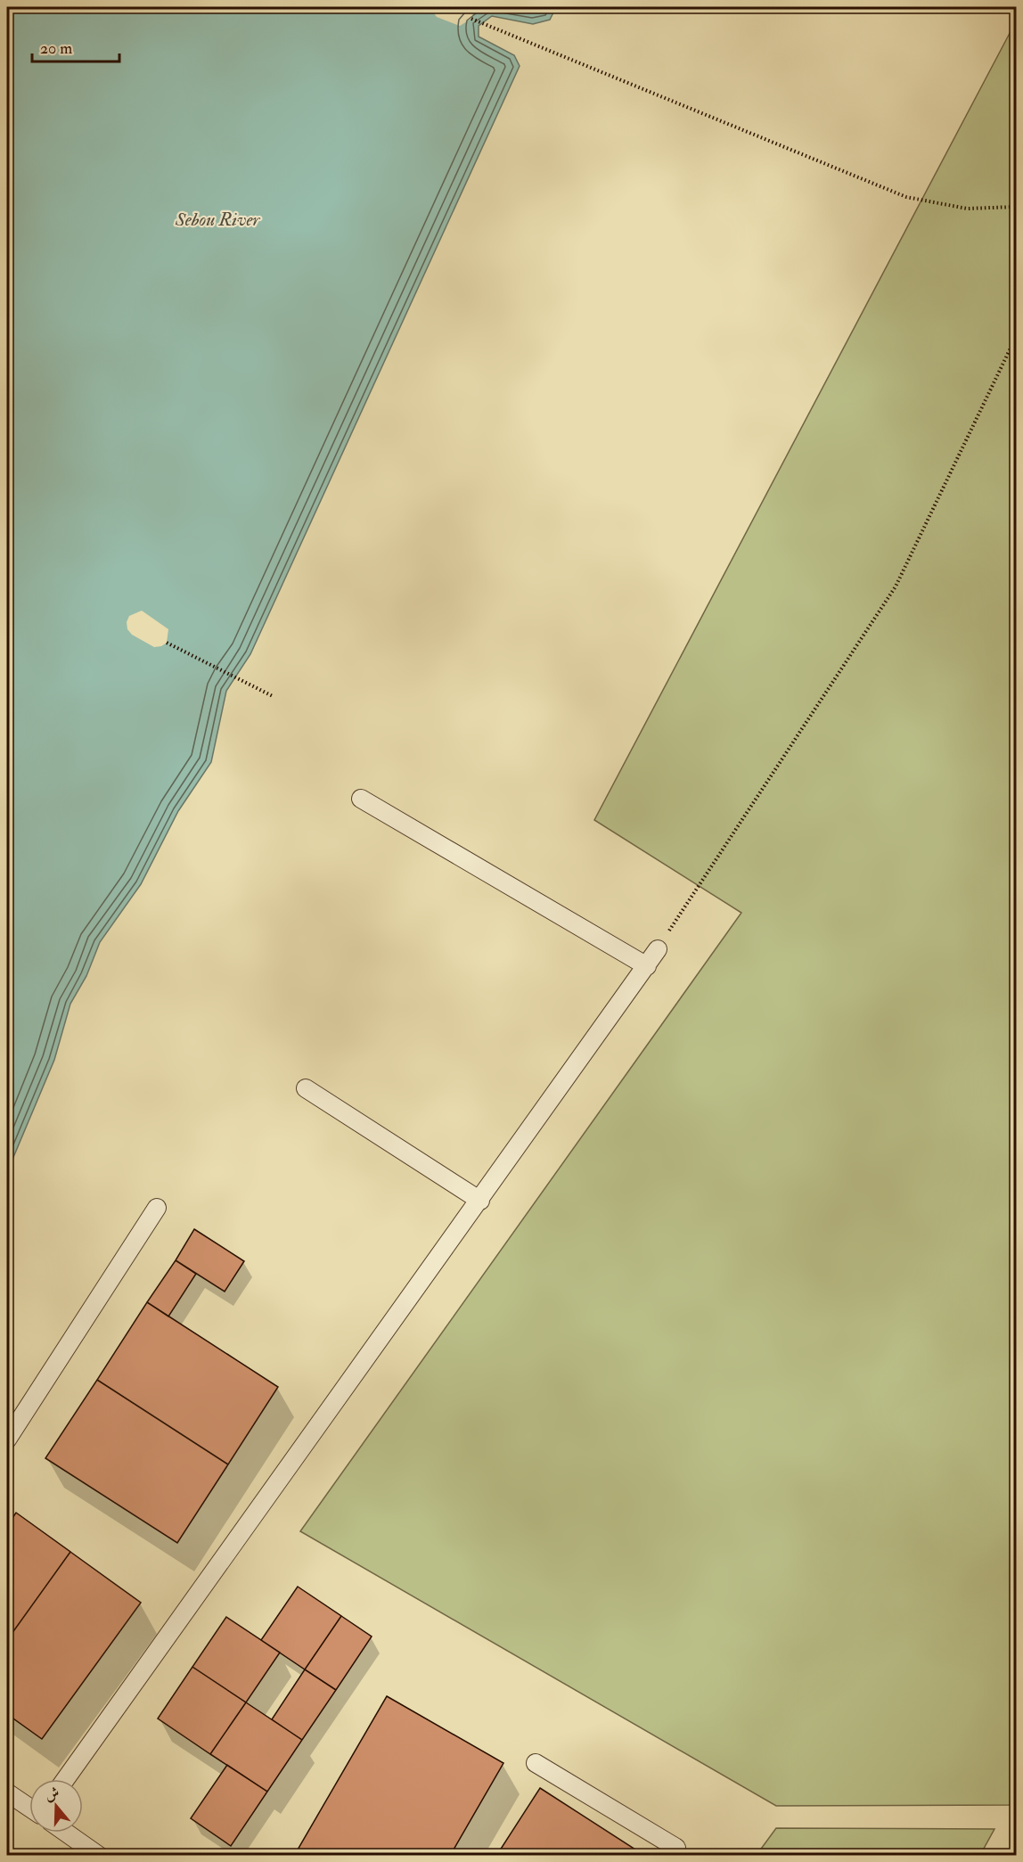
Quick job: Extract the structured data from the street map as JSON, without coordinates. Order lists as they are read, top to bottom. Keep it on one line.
{"water":["Sebou River"],"scale_bar":"20 m","north":"top"}
